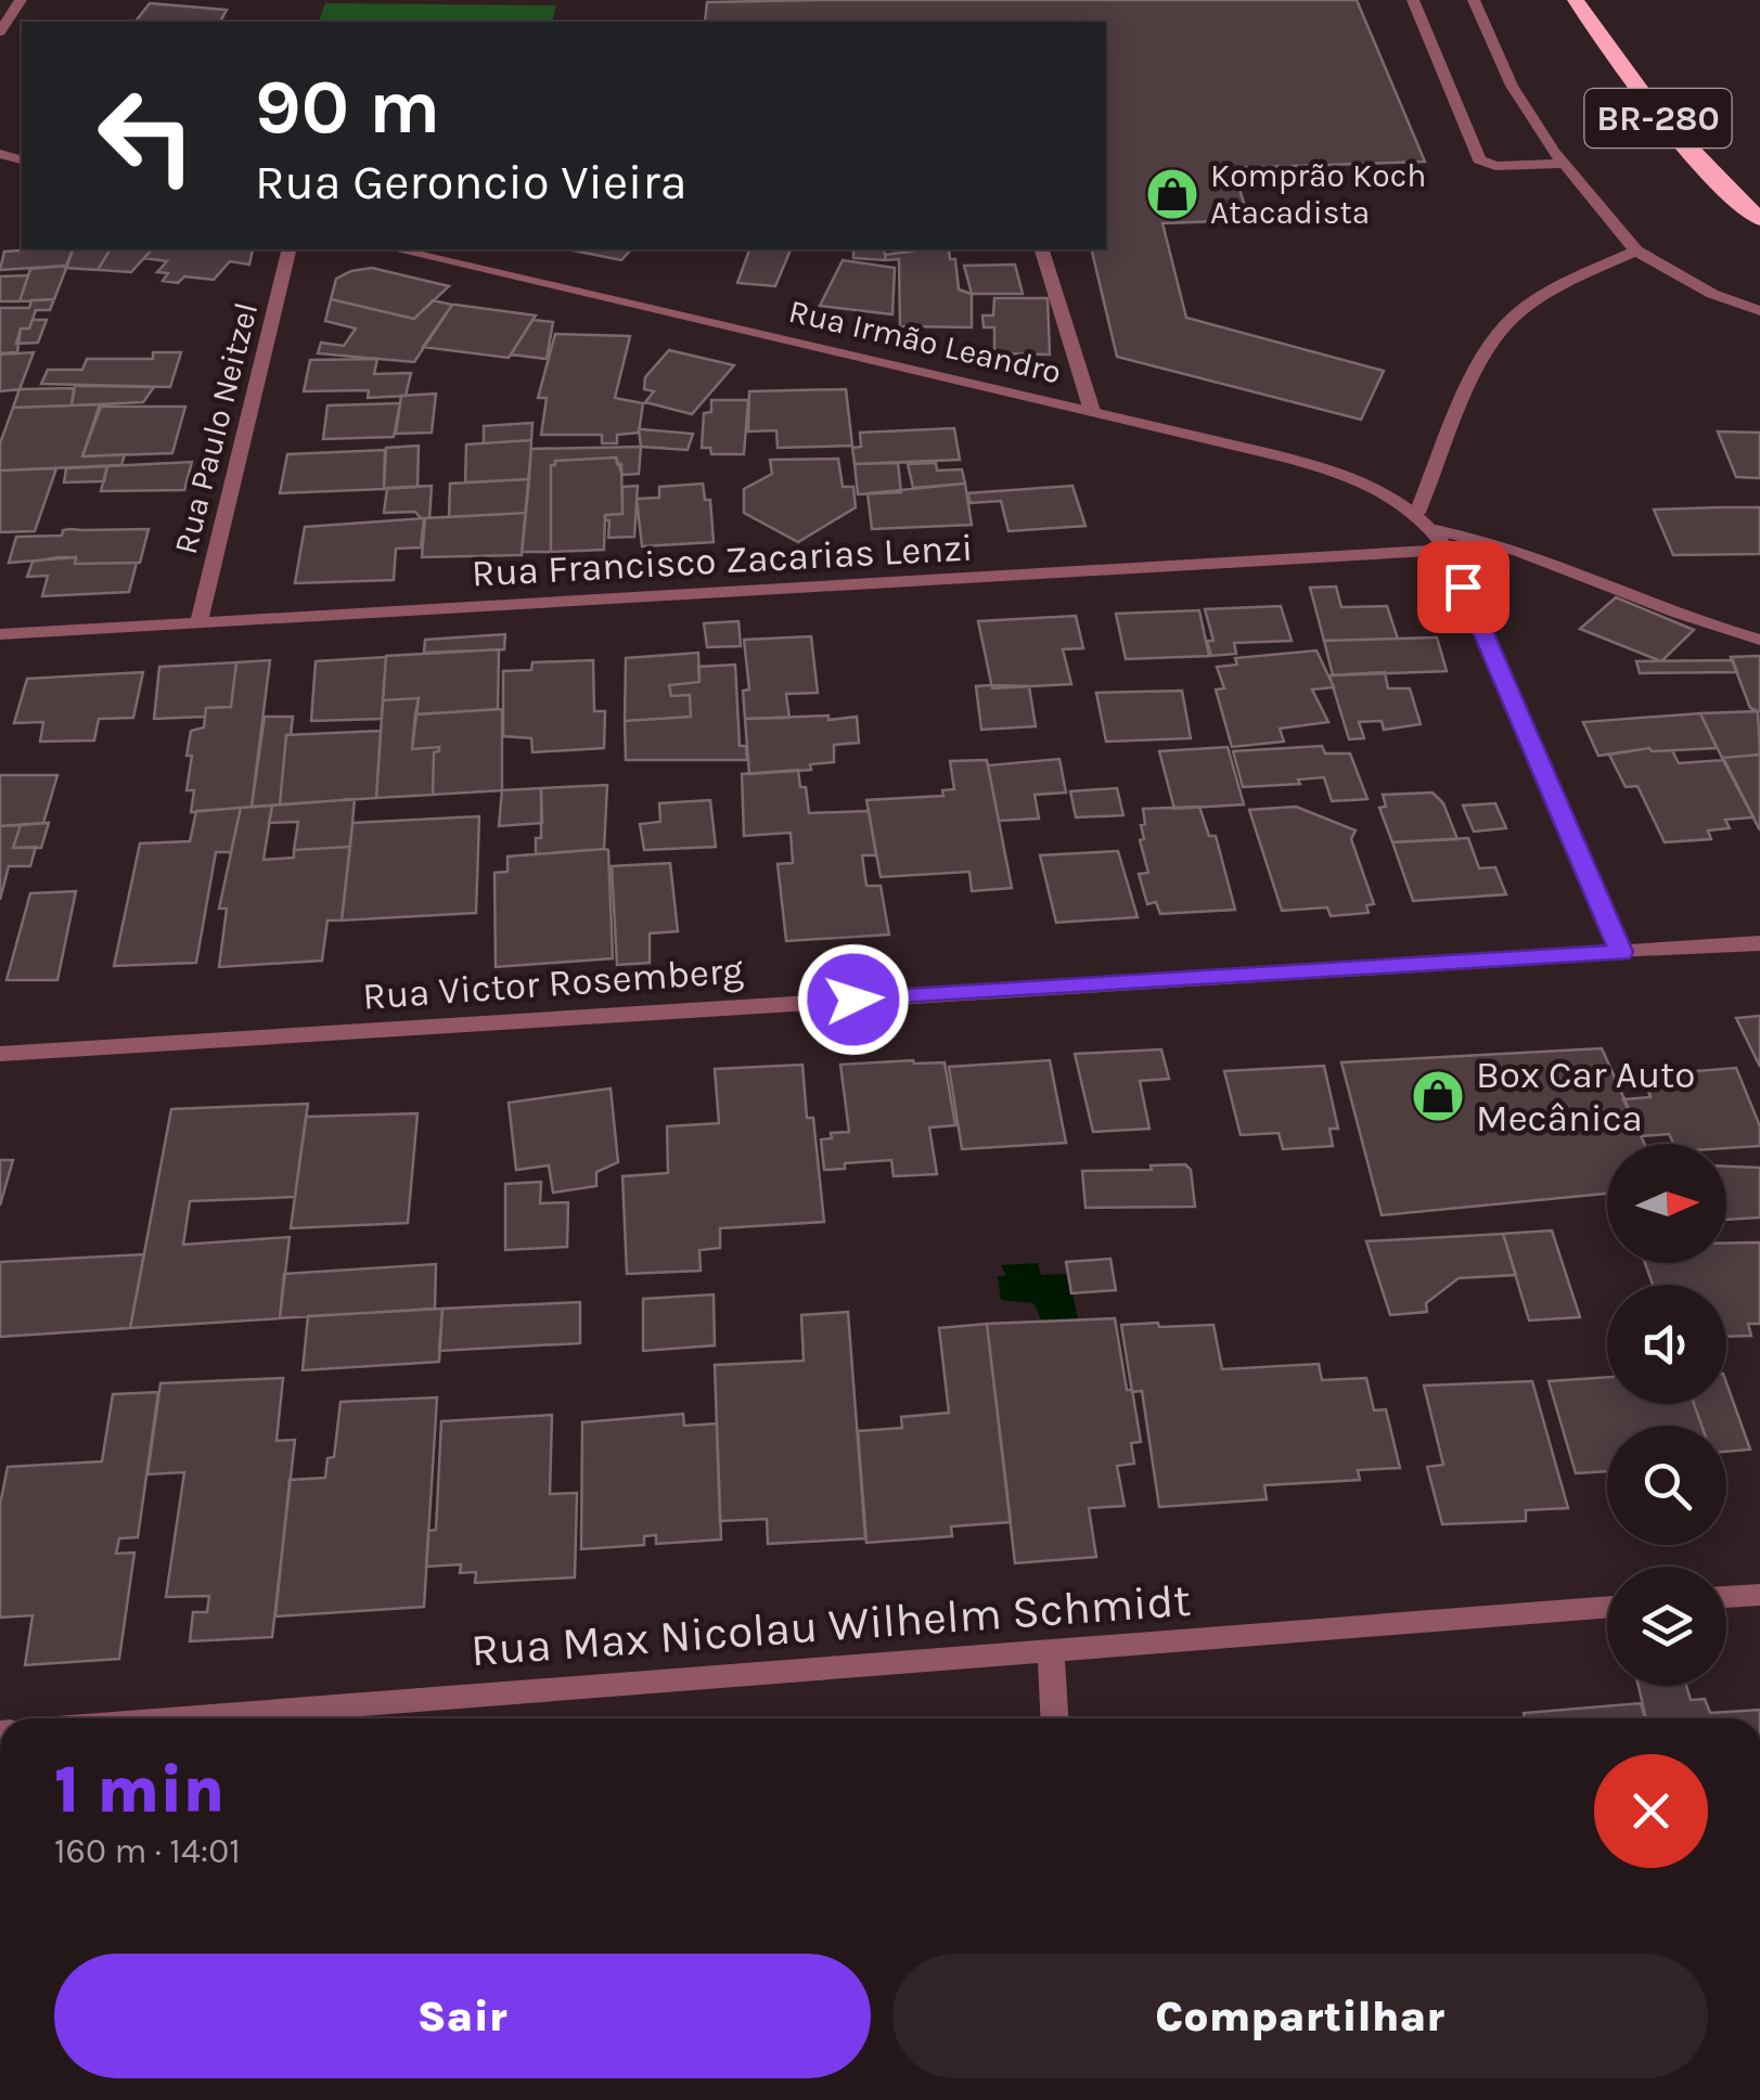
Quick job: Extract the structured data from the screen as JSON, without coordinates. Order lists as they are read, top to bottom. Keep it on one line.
{"streets":{"highway":["BR-280"],"street":["Rua Irmão Leandro","Rua Paulo Neitzel","Rua Francisco Zacarias Lenzi","Rua Victor Rosemberg","Rua Max Nicolau Wilhelm Schmidt"]},"crossings":[["Rua Irmão Leandro","Rua Francisco Zacarias Lenzi"],["Rua Irmão Leandro","Rua Victor Rosemberg"],["Rua Paulo Neitzel","Rua Francisco Zacarias Lenzi"]],"places":{"shop":["Komprão Koch Atacadista","Box Car Auto Mecânica"]},"north":"right","page":{"turn":["90 m","Rua Geroncio Vieira"],"heading":["1 min","160 m · 14:01"],"buttons":["Sair","Compartilhar"]}}
